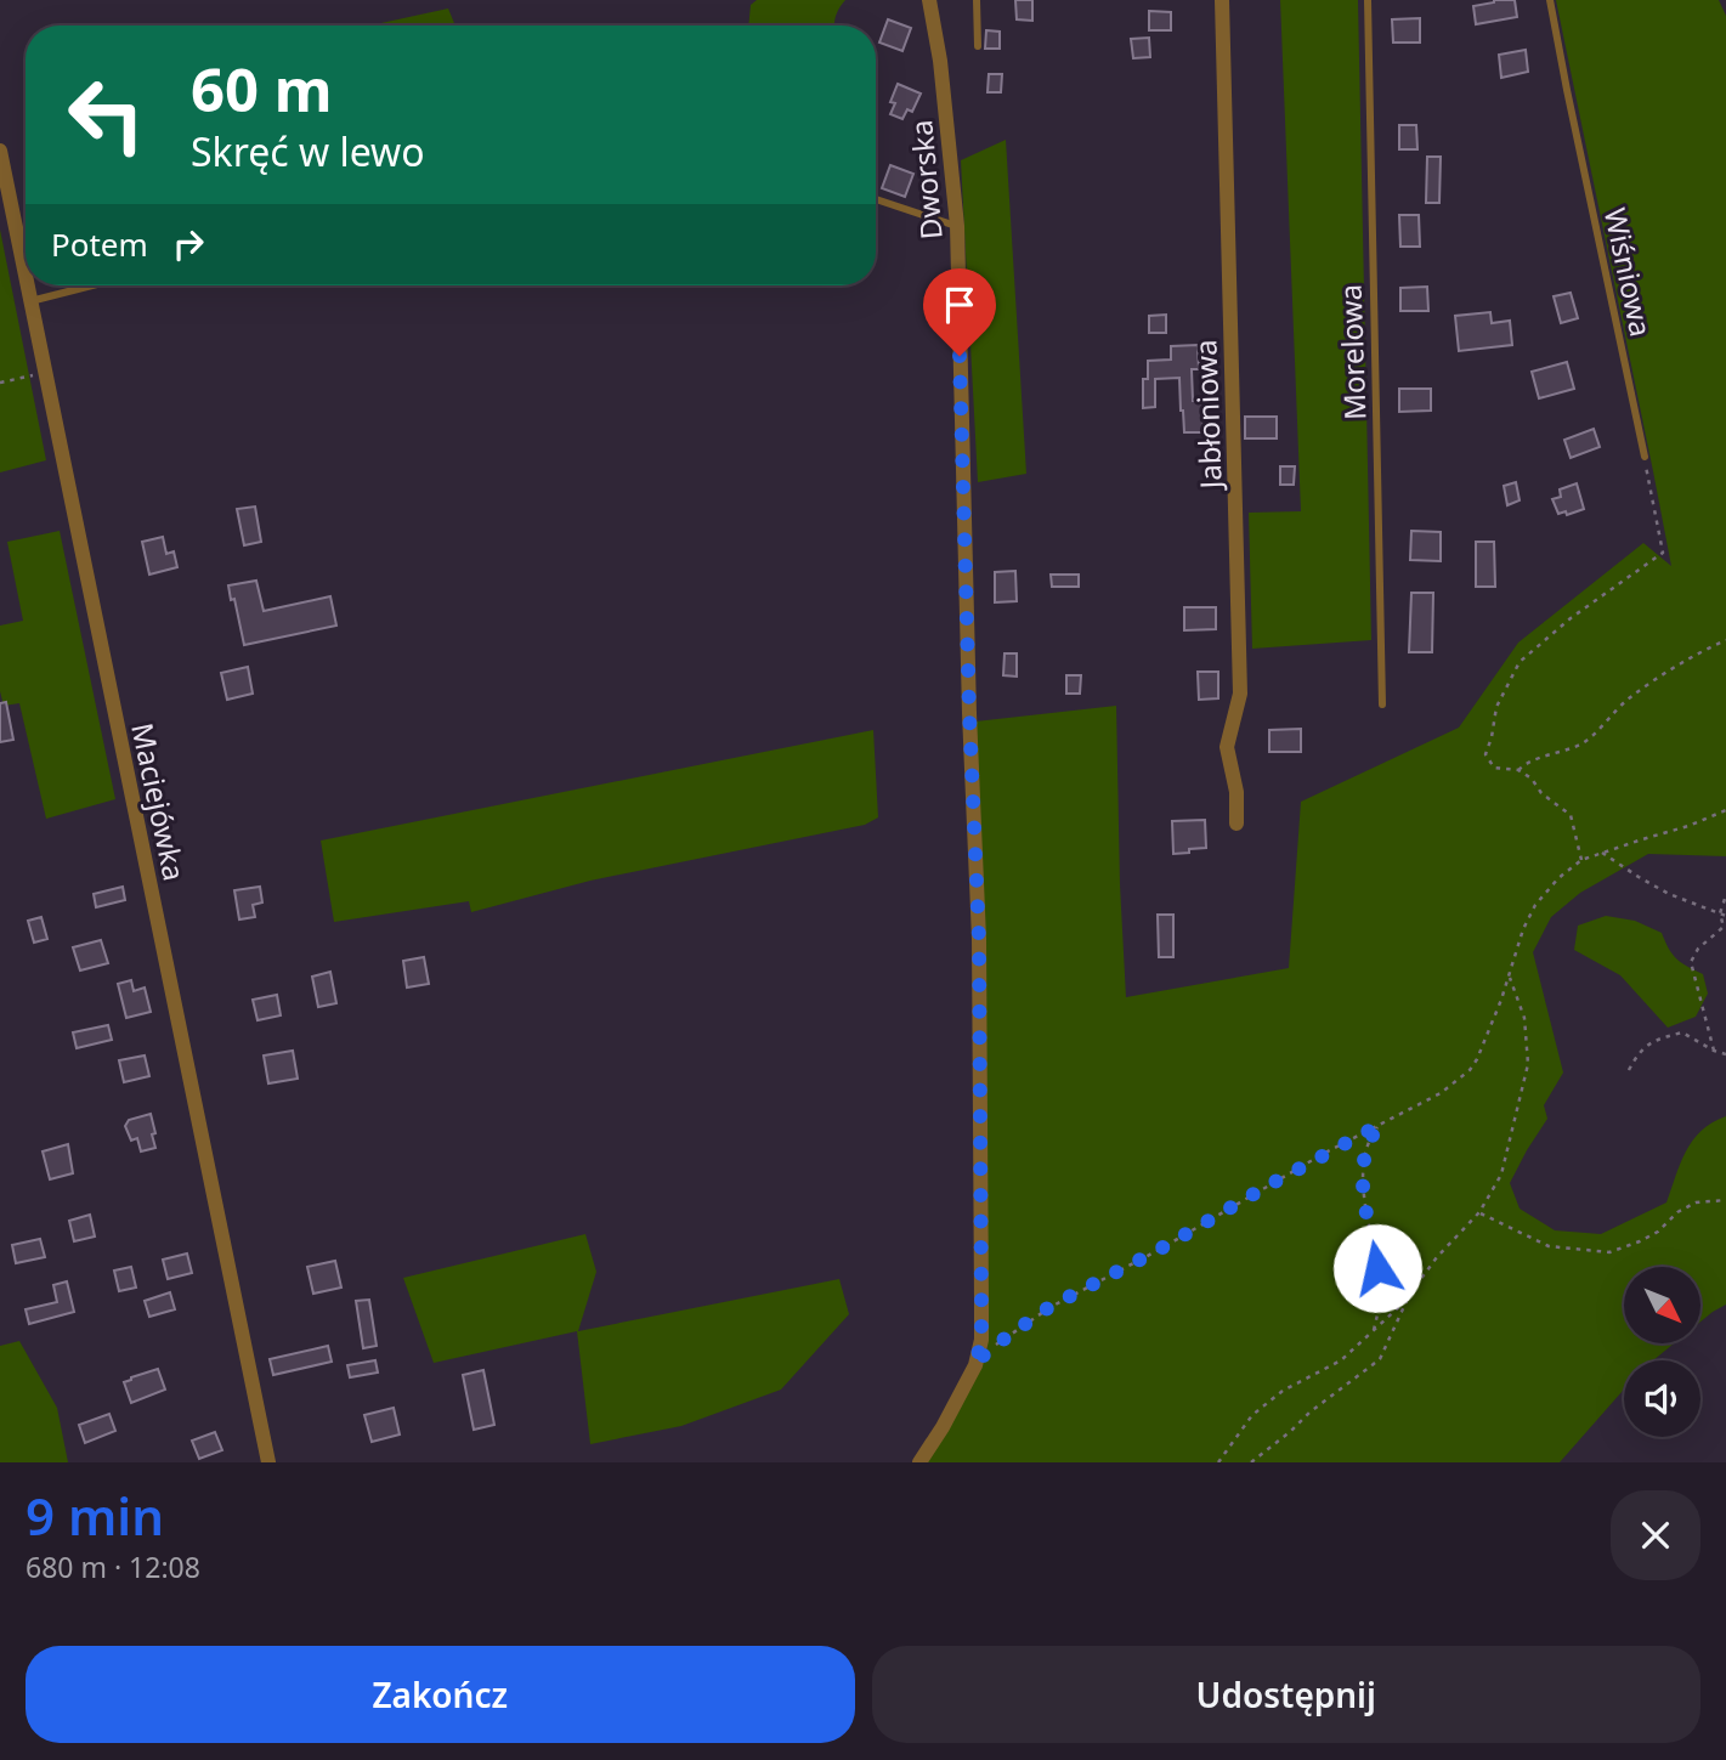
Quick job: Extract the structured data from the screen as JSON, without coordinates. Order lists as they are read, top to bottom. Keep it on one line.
{"streets":{"street":["Dworska","Jabłoniowa","Maciejówka"],"lane":["Wiśniowa","Morelowa"]},"north":"bottom right","page":{"turn":["60 m","Skręć w lewo"],"then":"Potem","heading":["9 min","680 m · 12:08"],"buttons":["Zakończ","Udostępnij"]}}
